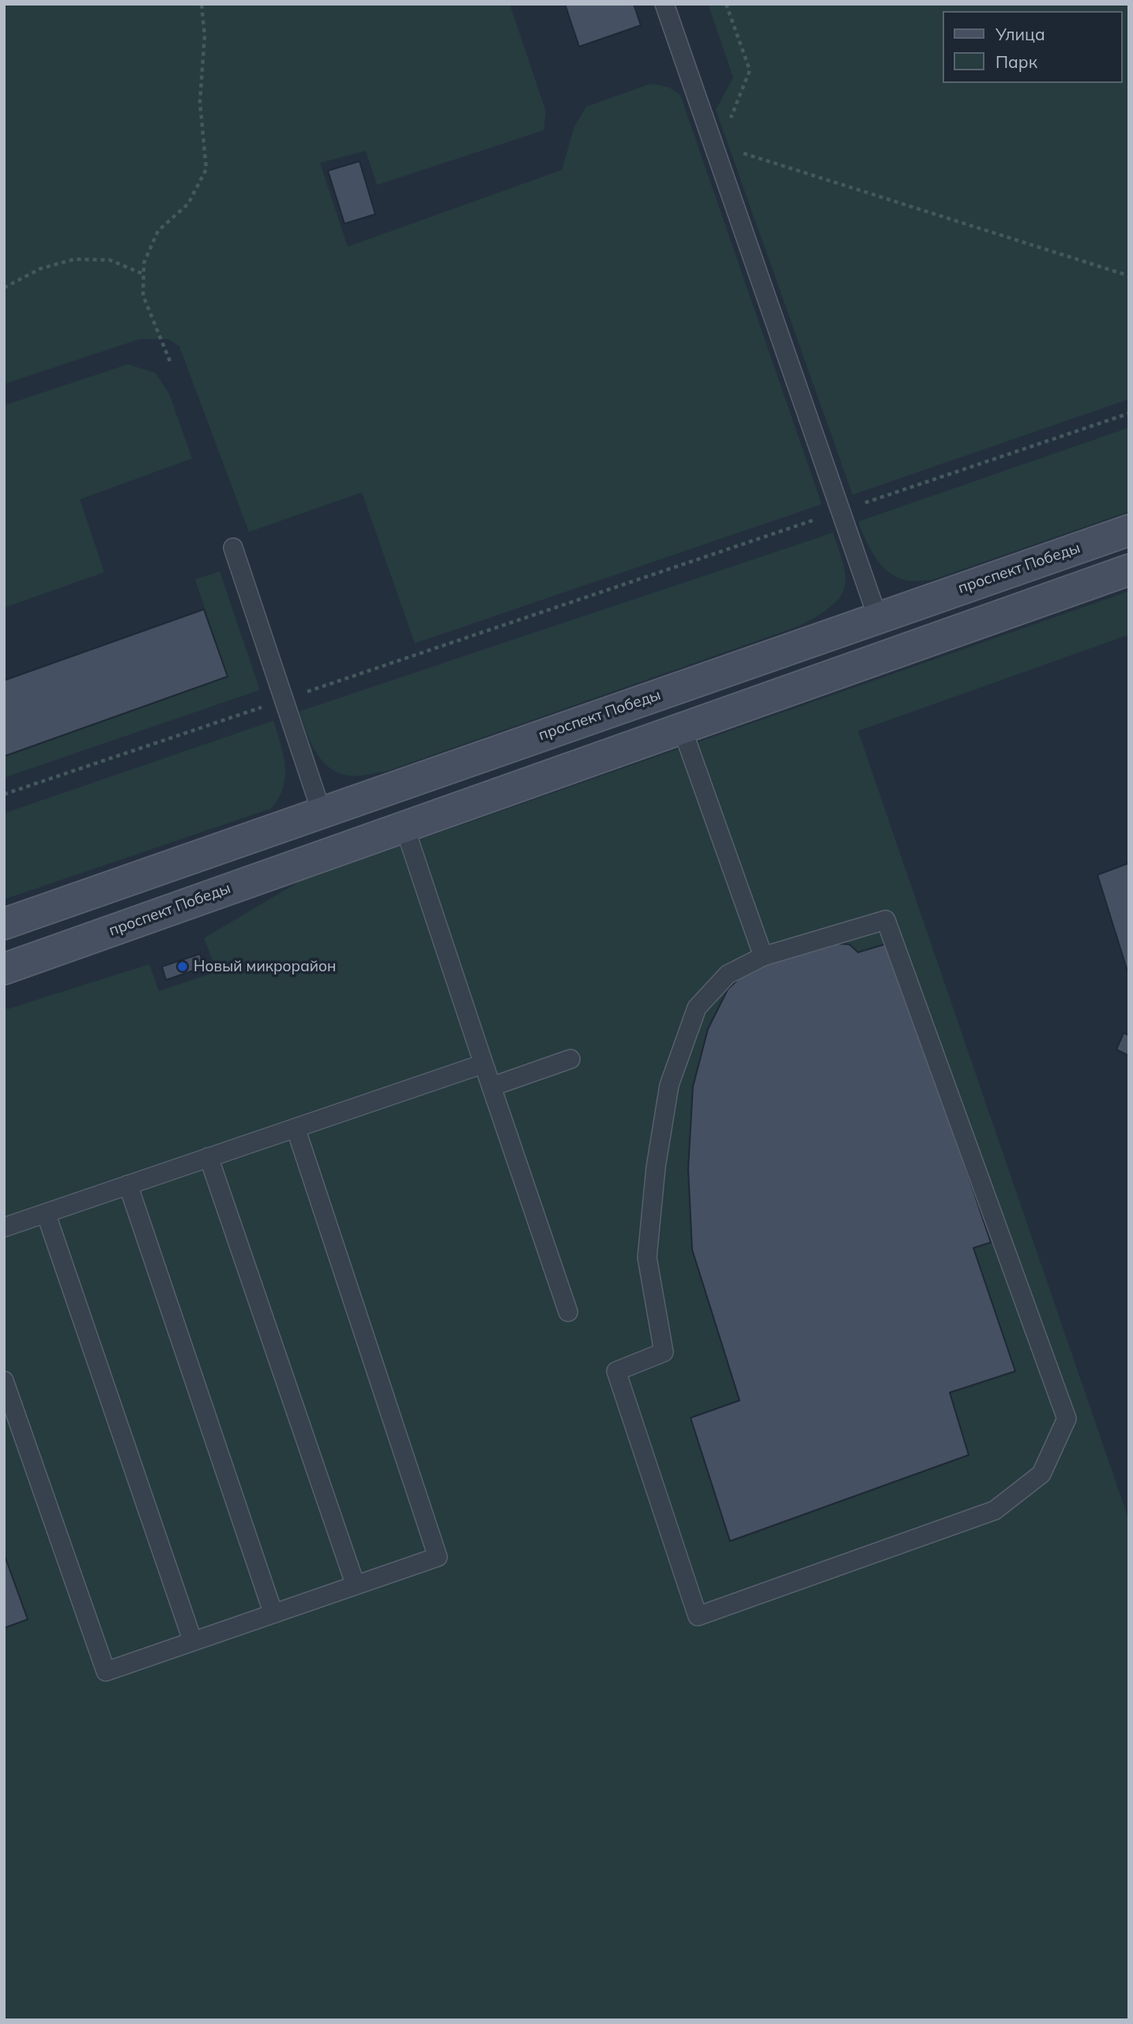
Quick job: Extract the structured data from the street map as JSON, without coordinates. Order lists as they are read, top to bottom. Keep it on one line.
{"streets":{"main road":["проспект Победы"]},"places":["Новый микрорайон"],"legend":["Улица","Парк"]}
